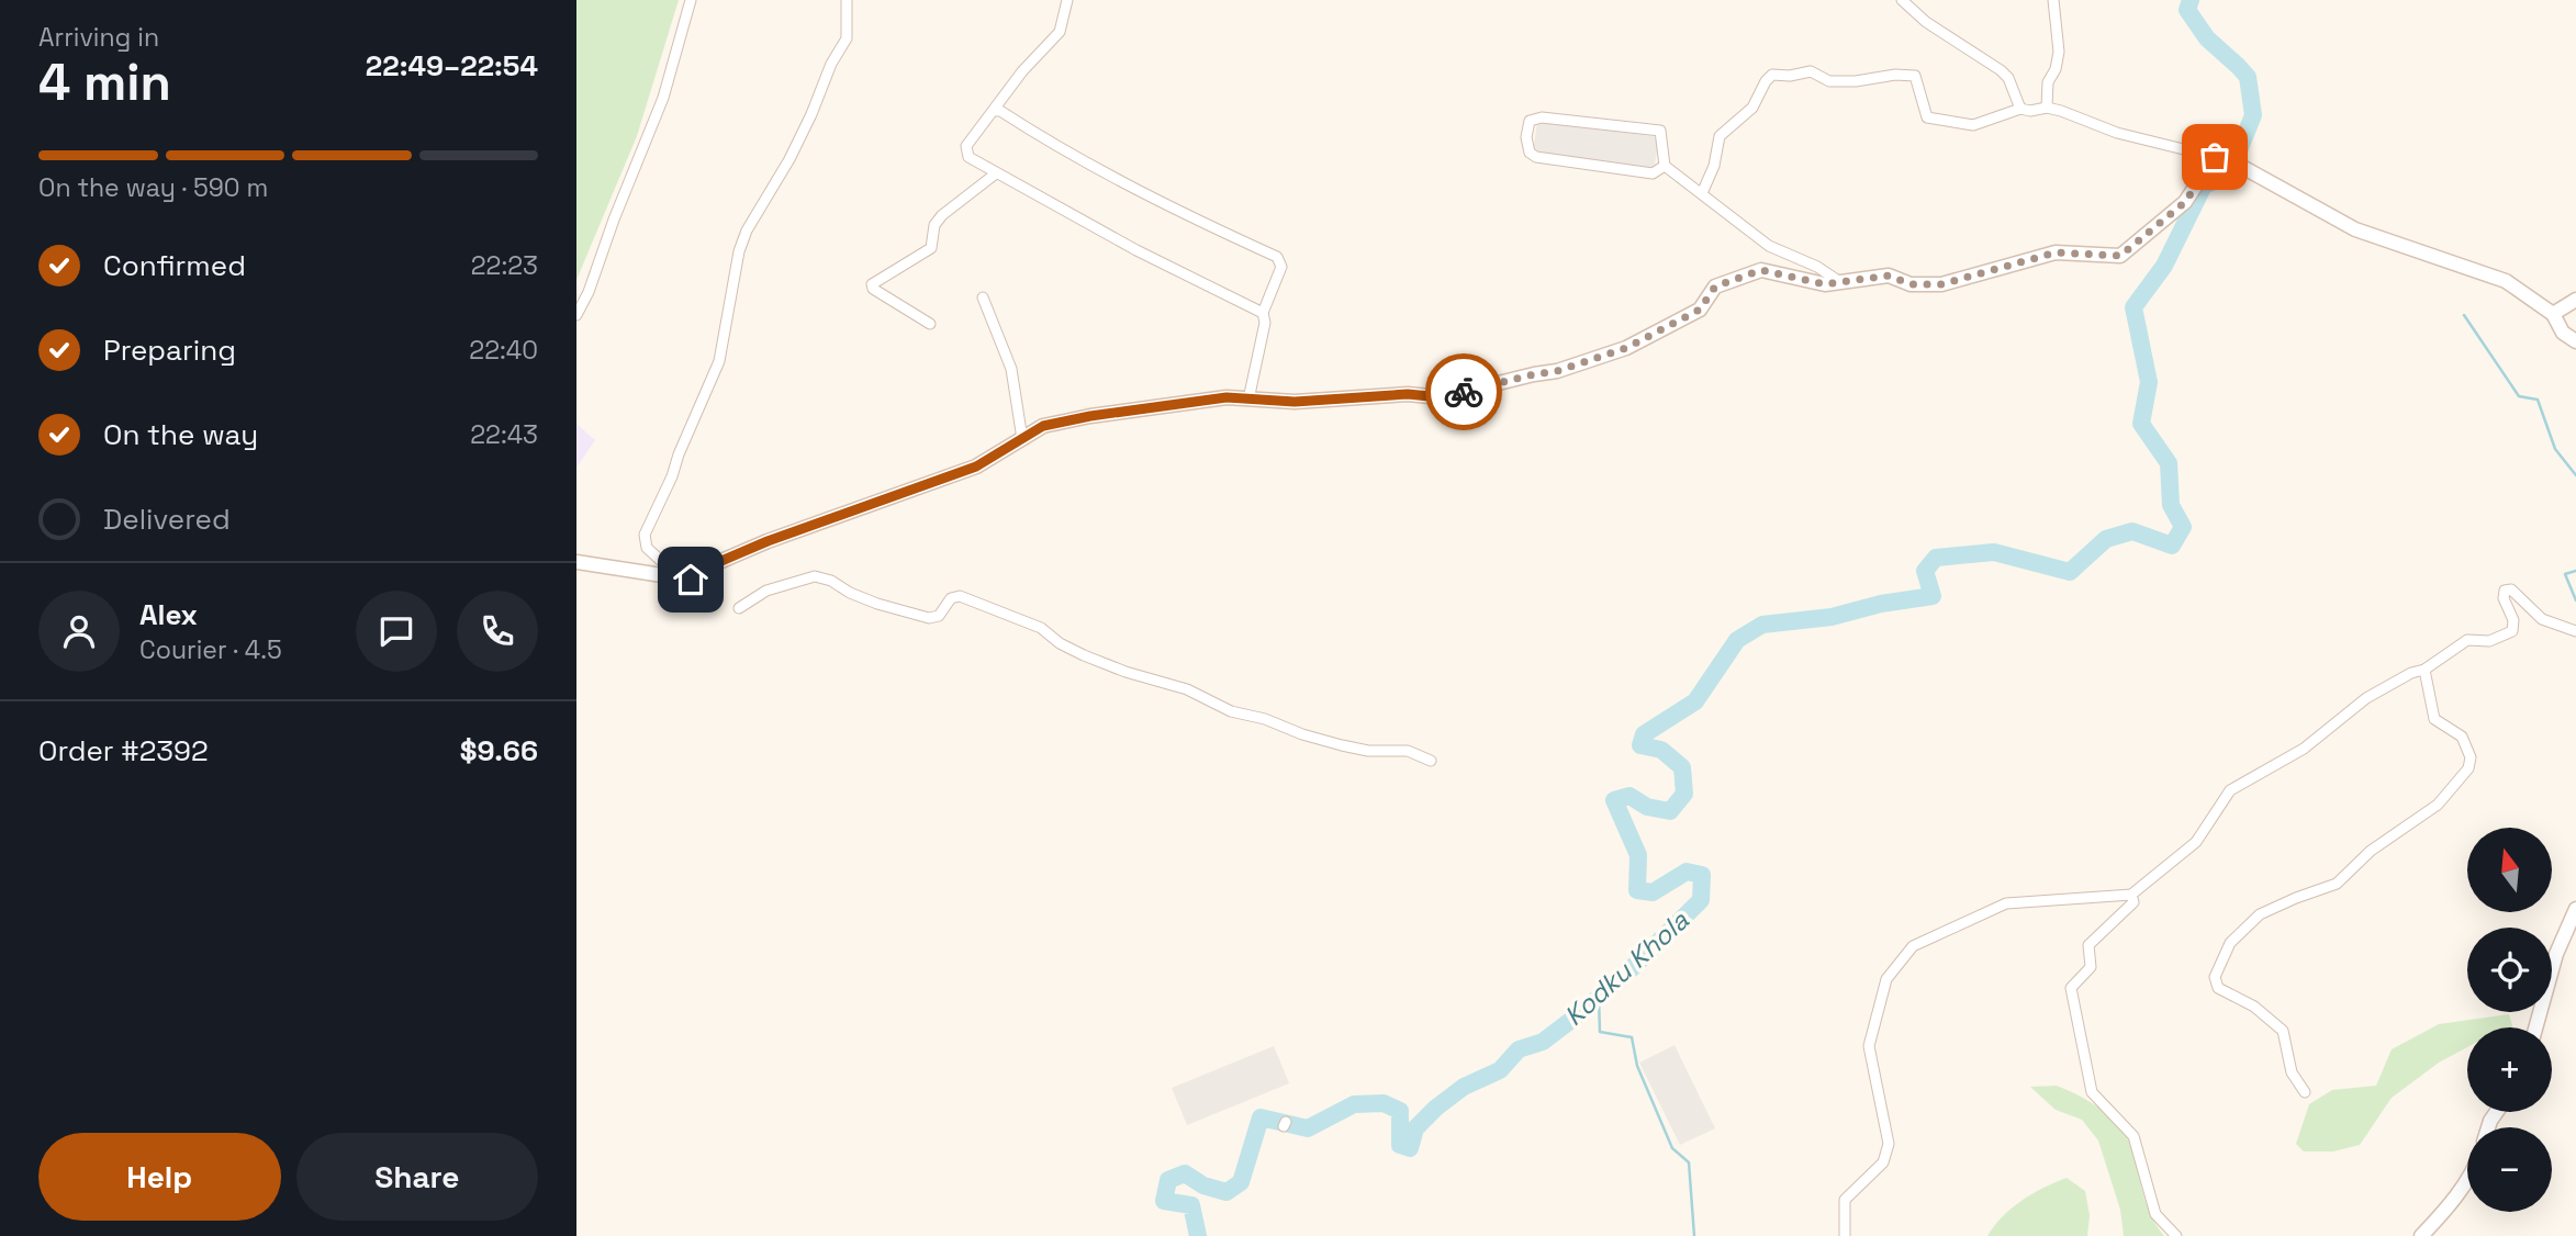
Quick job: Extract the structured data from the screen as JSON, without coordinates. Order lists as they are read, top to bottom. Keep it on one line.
{"water":["Kodku Khola"],"north":"top","page":{"heading":["4 min","Arriving in","22:49–22:54"],"panel":["Alex","Courier · 4.5","Order #2392","$9.66"],"bar":"On the way · 590 m","list":[["Confirmed","22:23"],["Preparing","22:40"],["On the way","22:43"],"Delivered"],"map_buttons":["+","−"],"buttons":["Help","Share"]}}
